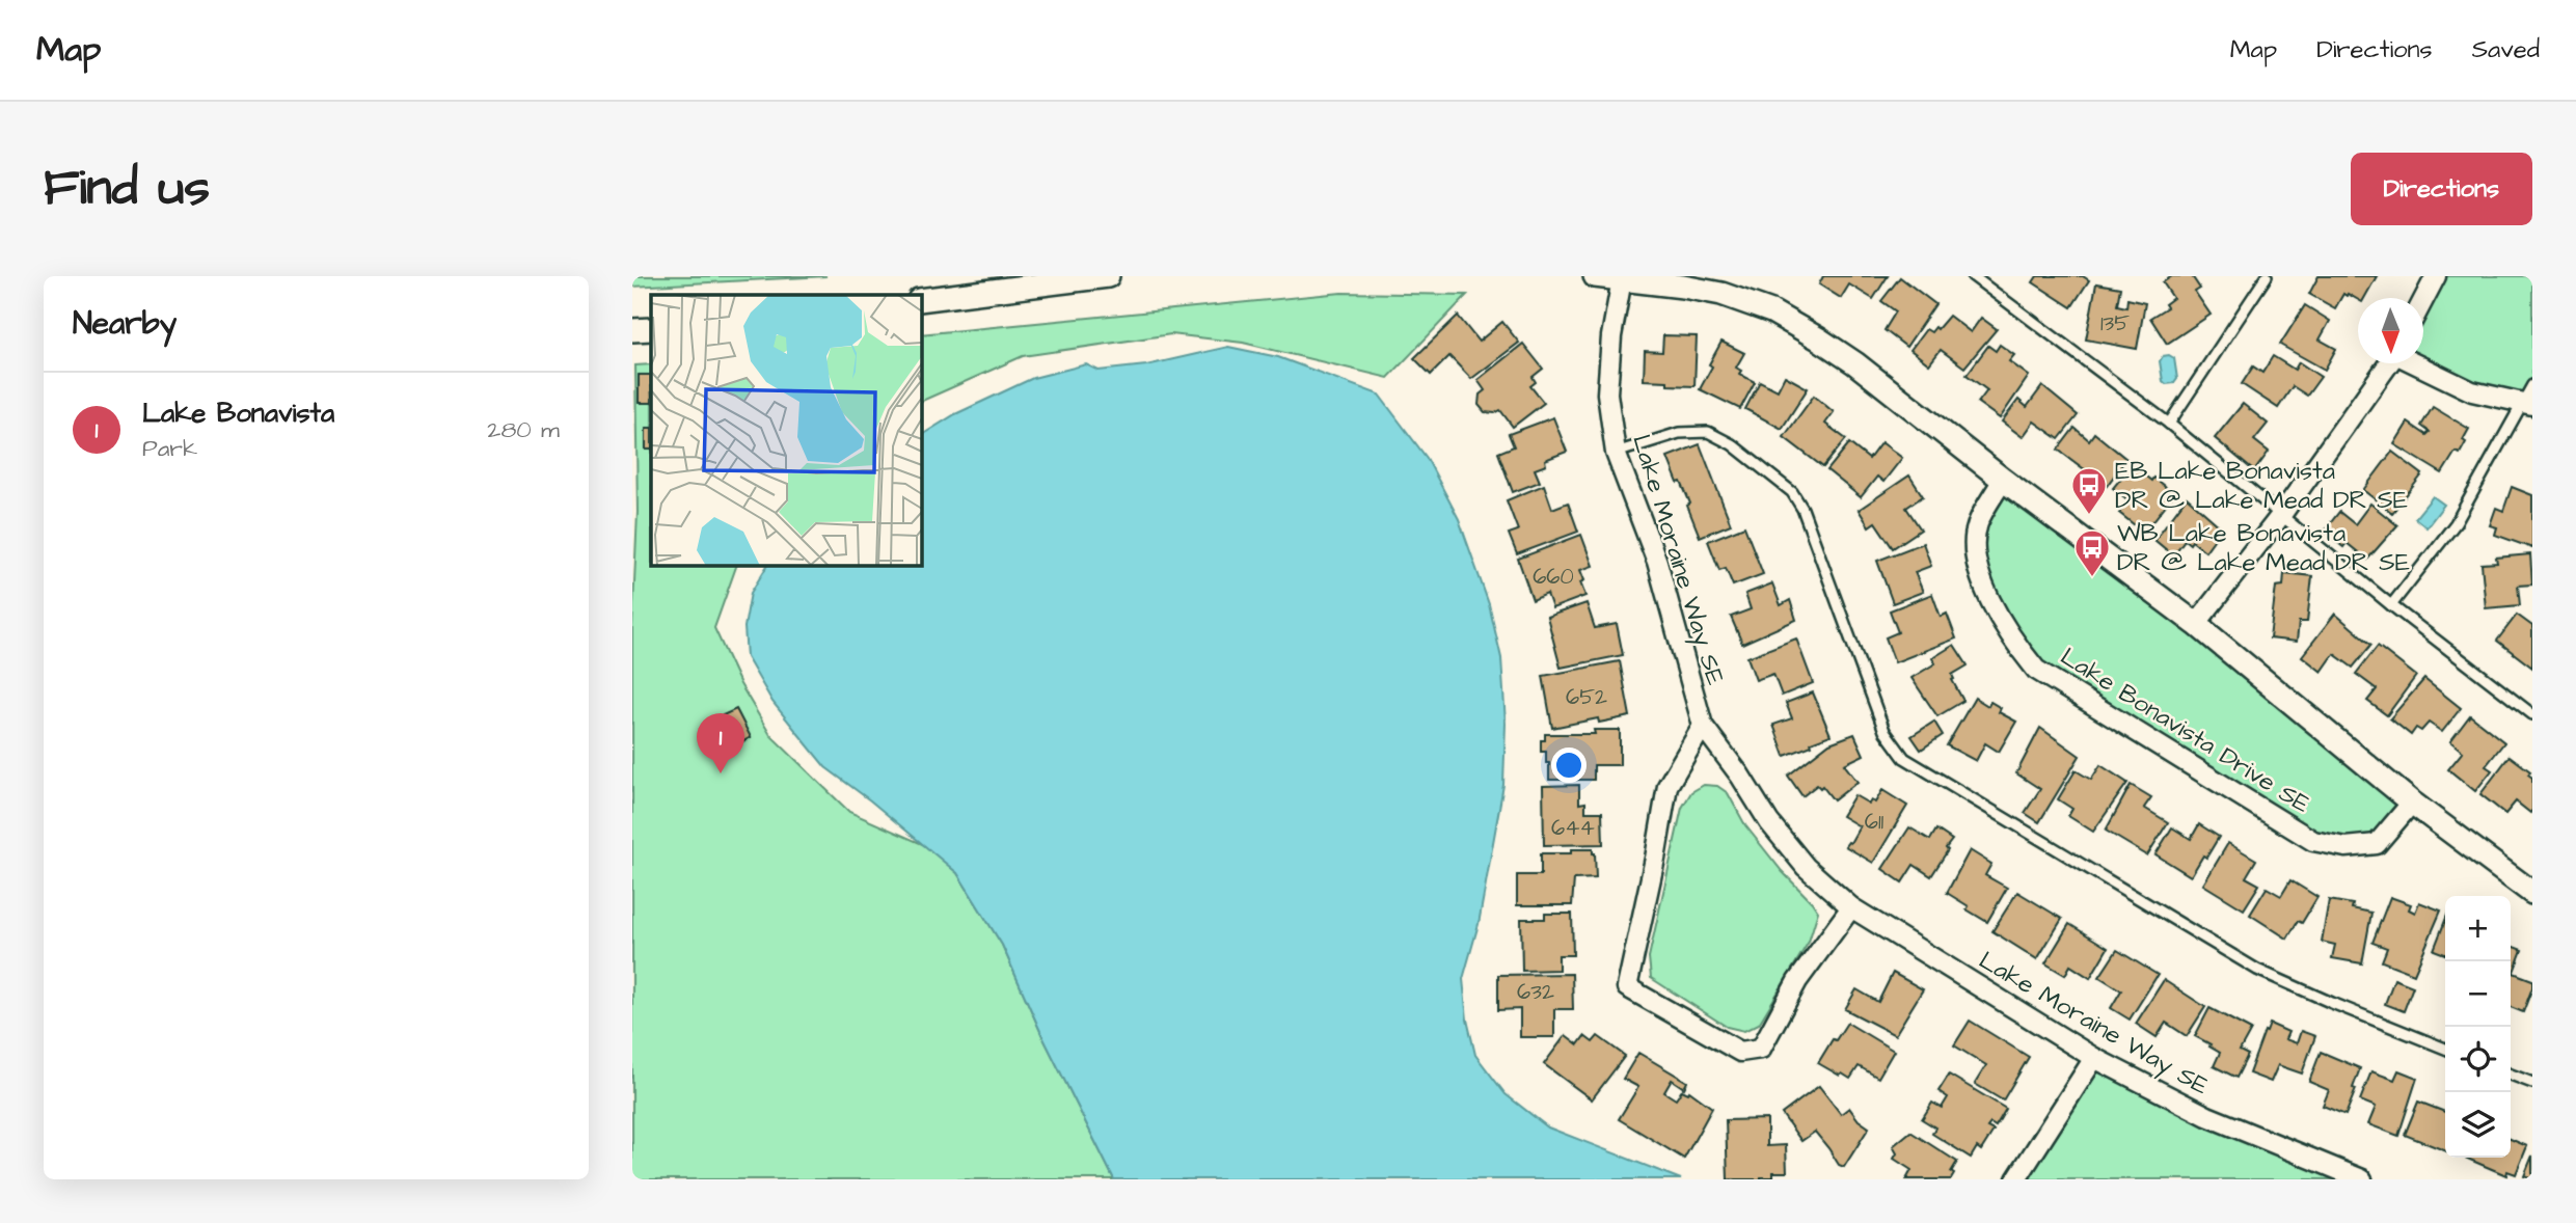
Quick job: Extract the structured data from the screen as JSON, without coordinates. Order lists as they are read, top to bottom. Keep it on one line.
{"streets":{"street":["Lake Moraine Way SE","Lake Bonavista Drive SE"]},"places":{"bus stop":["EB Lake Bonavista DR @ Lake Mead DR SE","WB Lake Bonavista DR @ Lake Mead DR SE"]},"house_numbers":["135","660","652","611","644","632"],"north":"bottom","page":{"header":"Map","nav":["Map","Directions","Saved"],"buttons":"Directions","title":"Find us","heading":"Nearby","list":[{"mark":"1","name":"Lake Bonavista","note":"Park","value":"280 m"}],"pins":"1","map_buttons":["+","−"]}}
